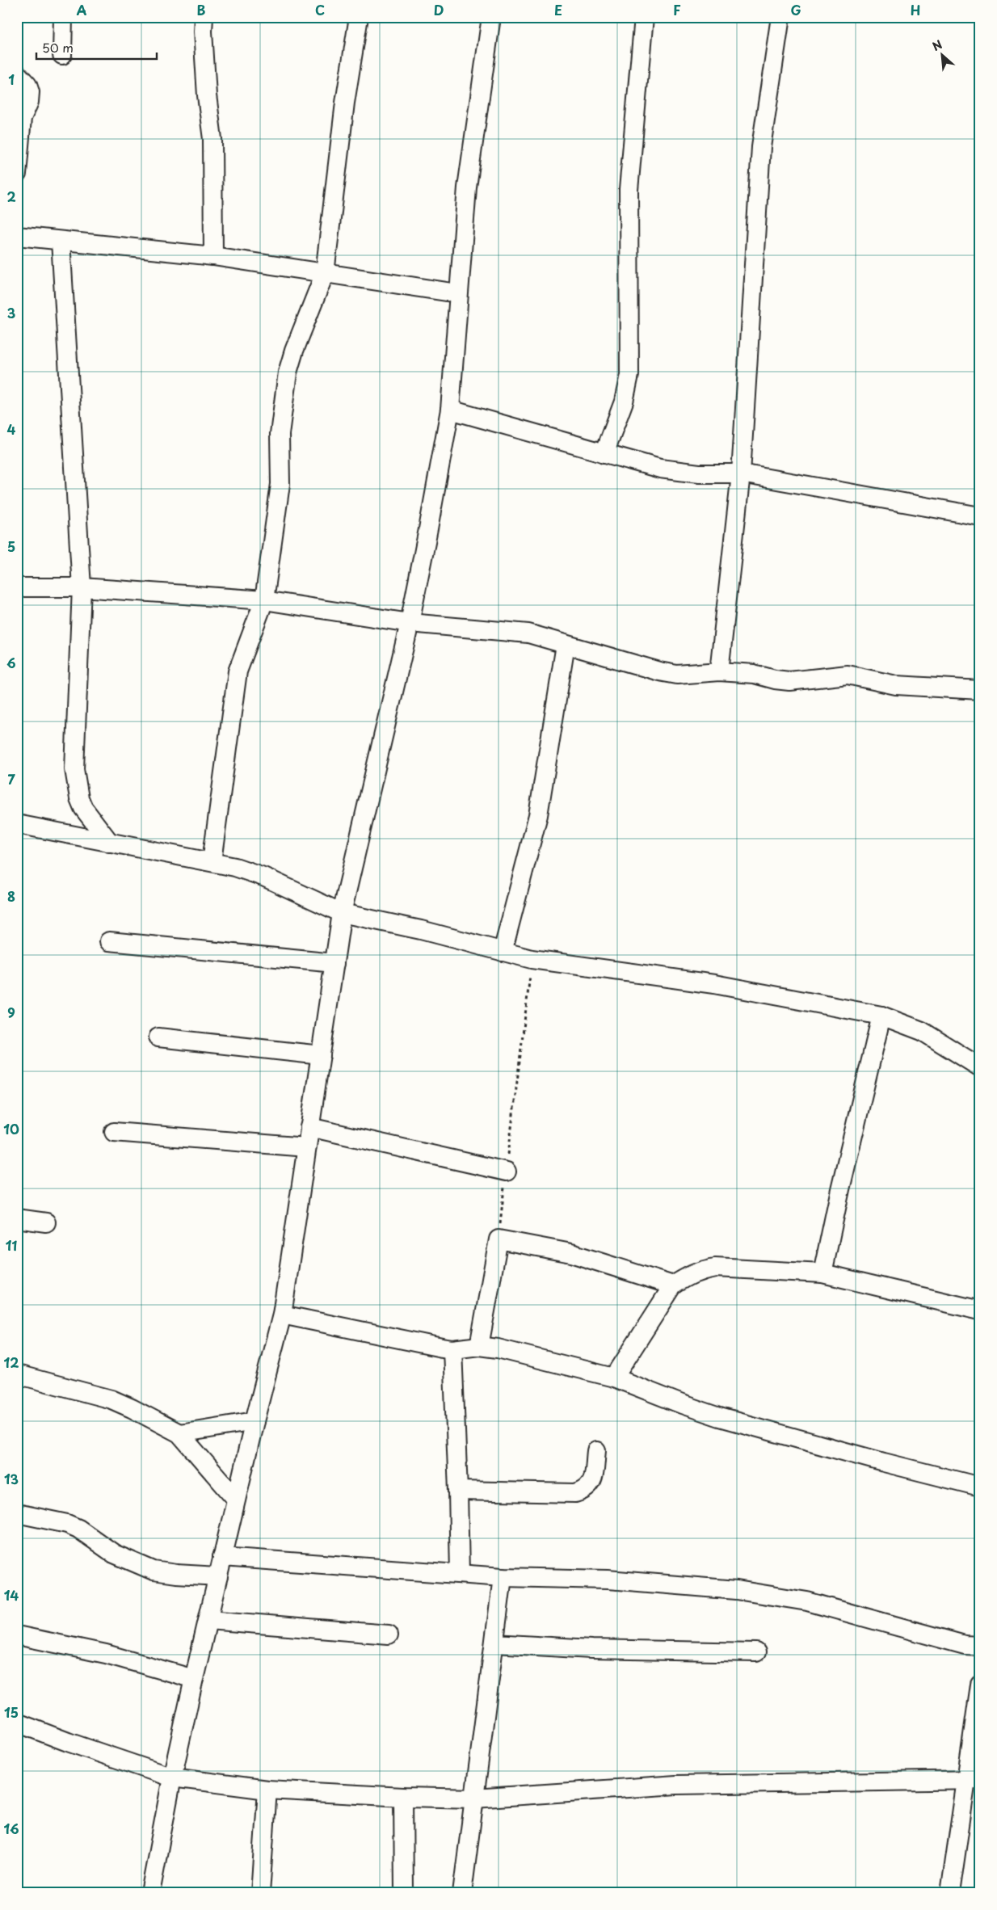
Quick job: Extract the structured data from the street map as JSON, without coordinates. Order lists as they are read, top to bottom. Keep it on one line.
{"scale_bar":"50 m","north":"top left","grid":{"columns":["A","B","C","D","E","F","G","H"],"rows":["1","2","3","4","5","6","7","8","9","10","11","12","13","14","15","16"]}}
